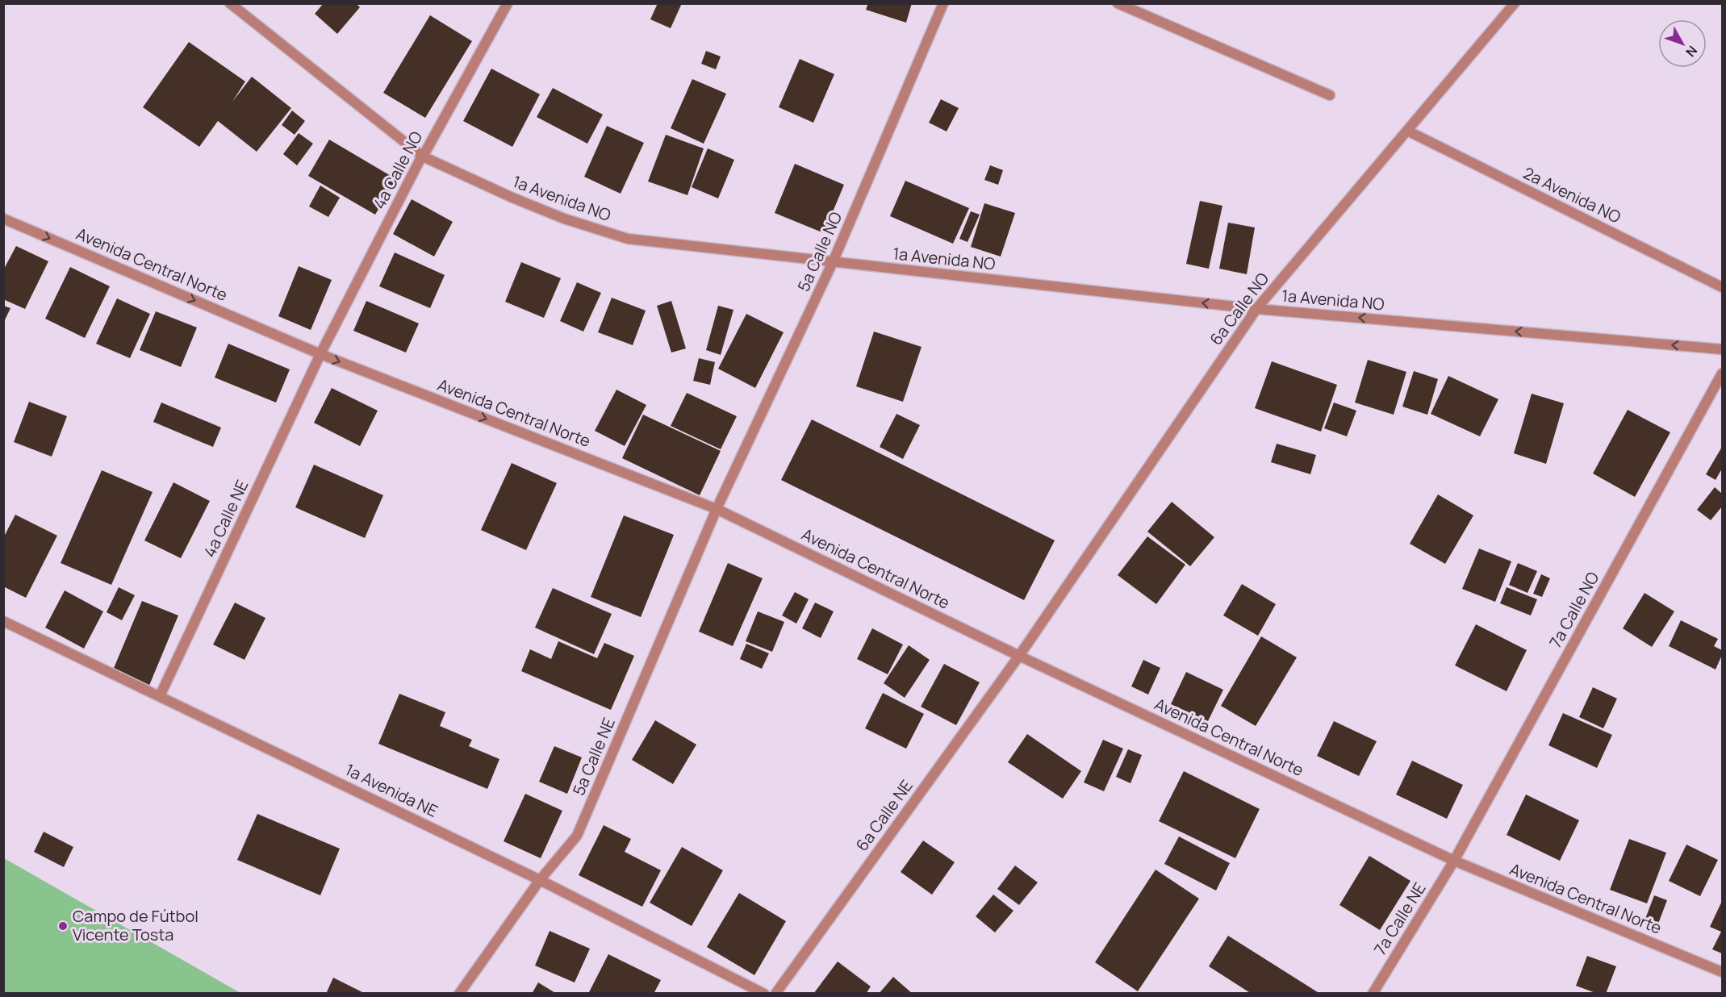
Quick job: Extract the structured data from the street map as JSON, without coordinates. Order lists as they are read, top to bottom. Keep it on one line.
{"streets":{"street":["4a Calle NO","2a Avenida NO","1a Avenida NO","5a Calle NO","Avenida Central Norte","6a Calle NO","4a Calle NE","7a Calle NO","5a Calle NE","1a Avenida NE","6a Calle NE","7a Calle NE"]},"crossings":[["4a Calle NO","1a Avenida NO"],["4a Calle NO","Avenida Central Norte"],["4a Calle NO","4a Calle NE"],["2a Avenida NO","6a Calle NO"],["1a Avenida NO","5a Calle NO"],["1a Avenida NO","6a Calle NO"],["5a Calle NO","Avenida Central Norte"],["5a Calle NO","5a Calle NE"],["Avenida Central Norte","6a Calle NO"],["Avenida Central Norte","4a Calle NE"],["Avenida Central Norte","7a Calle NO"],["Avenida Central Norte","5a Calle NE"],["Avenida Central Norte","6a Calle NE"],["Avenida Central Norte","7a Calle NE"],["6a Calle NO","6a Calle NE"],["4a Calle NE","1a Avenida NE"],["7a Calle NO","7a Calle NE"],["5a Calle NE","1a Avenida NE"]],"one_way":["1a Avenida NO","Avenida Central Norte"],"places":["Campo de Fútbol Vicente Tosta"],"north":"bottom right"}
